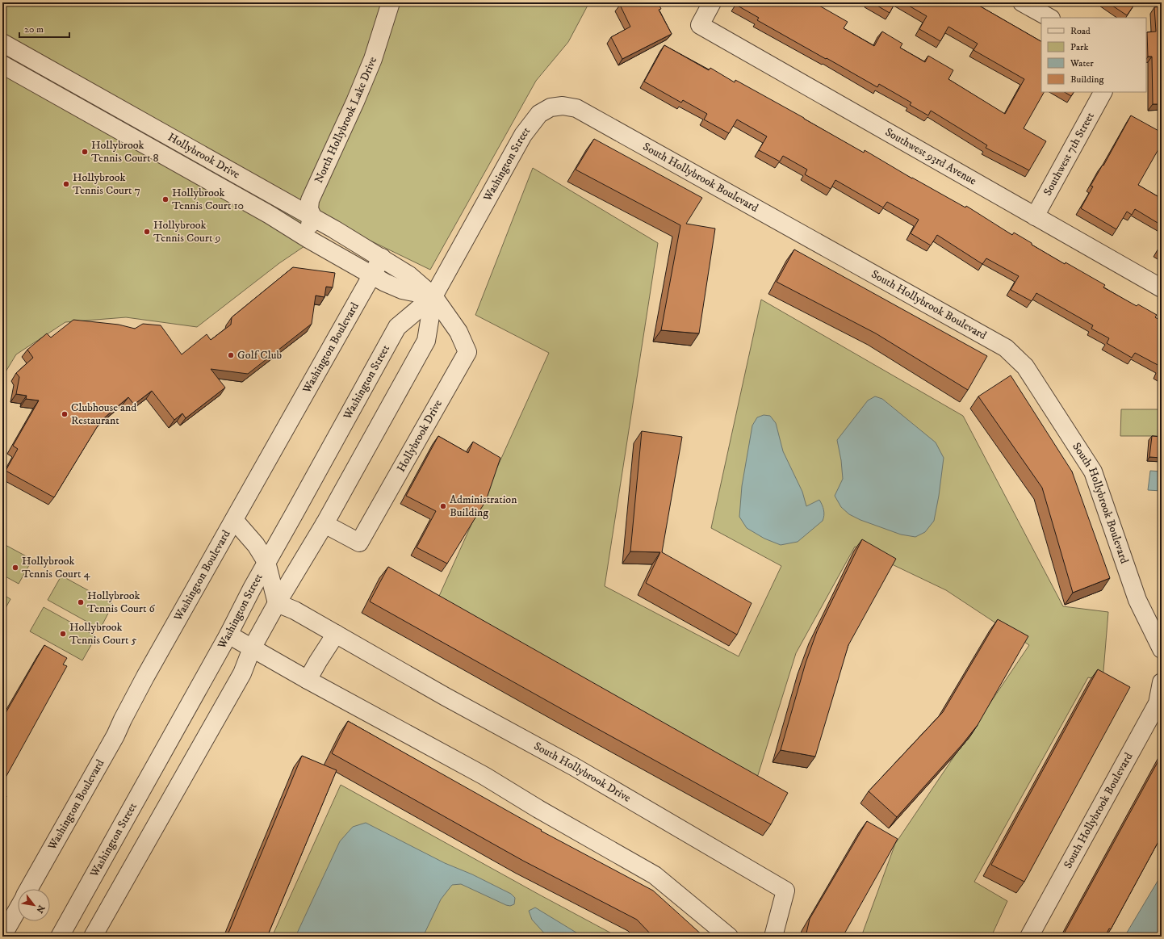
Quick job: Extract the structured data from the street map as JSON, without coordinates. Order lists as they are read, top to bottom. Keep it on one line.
{"streets":{"street":["North Hollybrook Lake Drive","Southwest 7th Street","Hollybrook Drive","Southwest 93rd Avenue","Washington Street","South Hollybrook Boulevard","Washington Boulevard","South Hollybrook Drive"]},"crossings":[["North Hollybrook Lake Drive","Hollybrook Drive"],["Southwest 7th Street","Southwest 93rd Avenue"],["Hollybrook Drive","Washington Street"],["Hollybrook Drive","Washington Boulevard"],["Washington Street","South Hollybrook Boulevard"],["Washington Street","South Hollybrook Drive"]],"places":["Hollybrook Tennis Court 8","Hollybrook Tennis Court 7","Hollybrook Tennis Court 10","Hollybrook Tennis Court 9","Golf Club","Clubhouse and Restaurant","Administration Building","Hollybrook Tennis Court 4","Hollybrook Tennis Court 6","Hollybrook Tennis Court 5"],"legend":["Road","Park","Water","Building"],"scale_bar":"20 m","north":"bottom right"}
